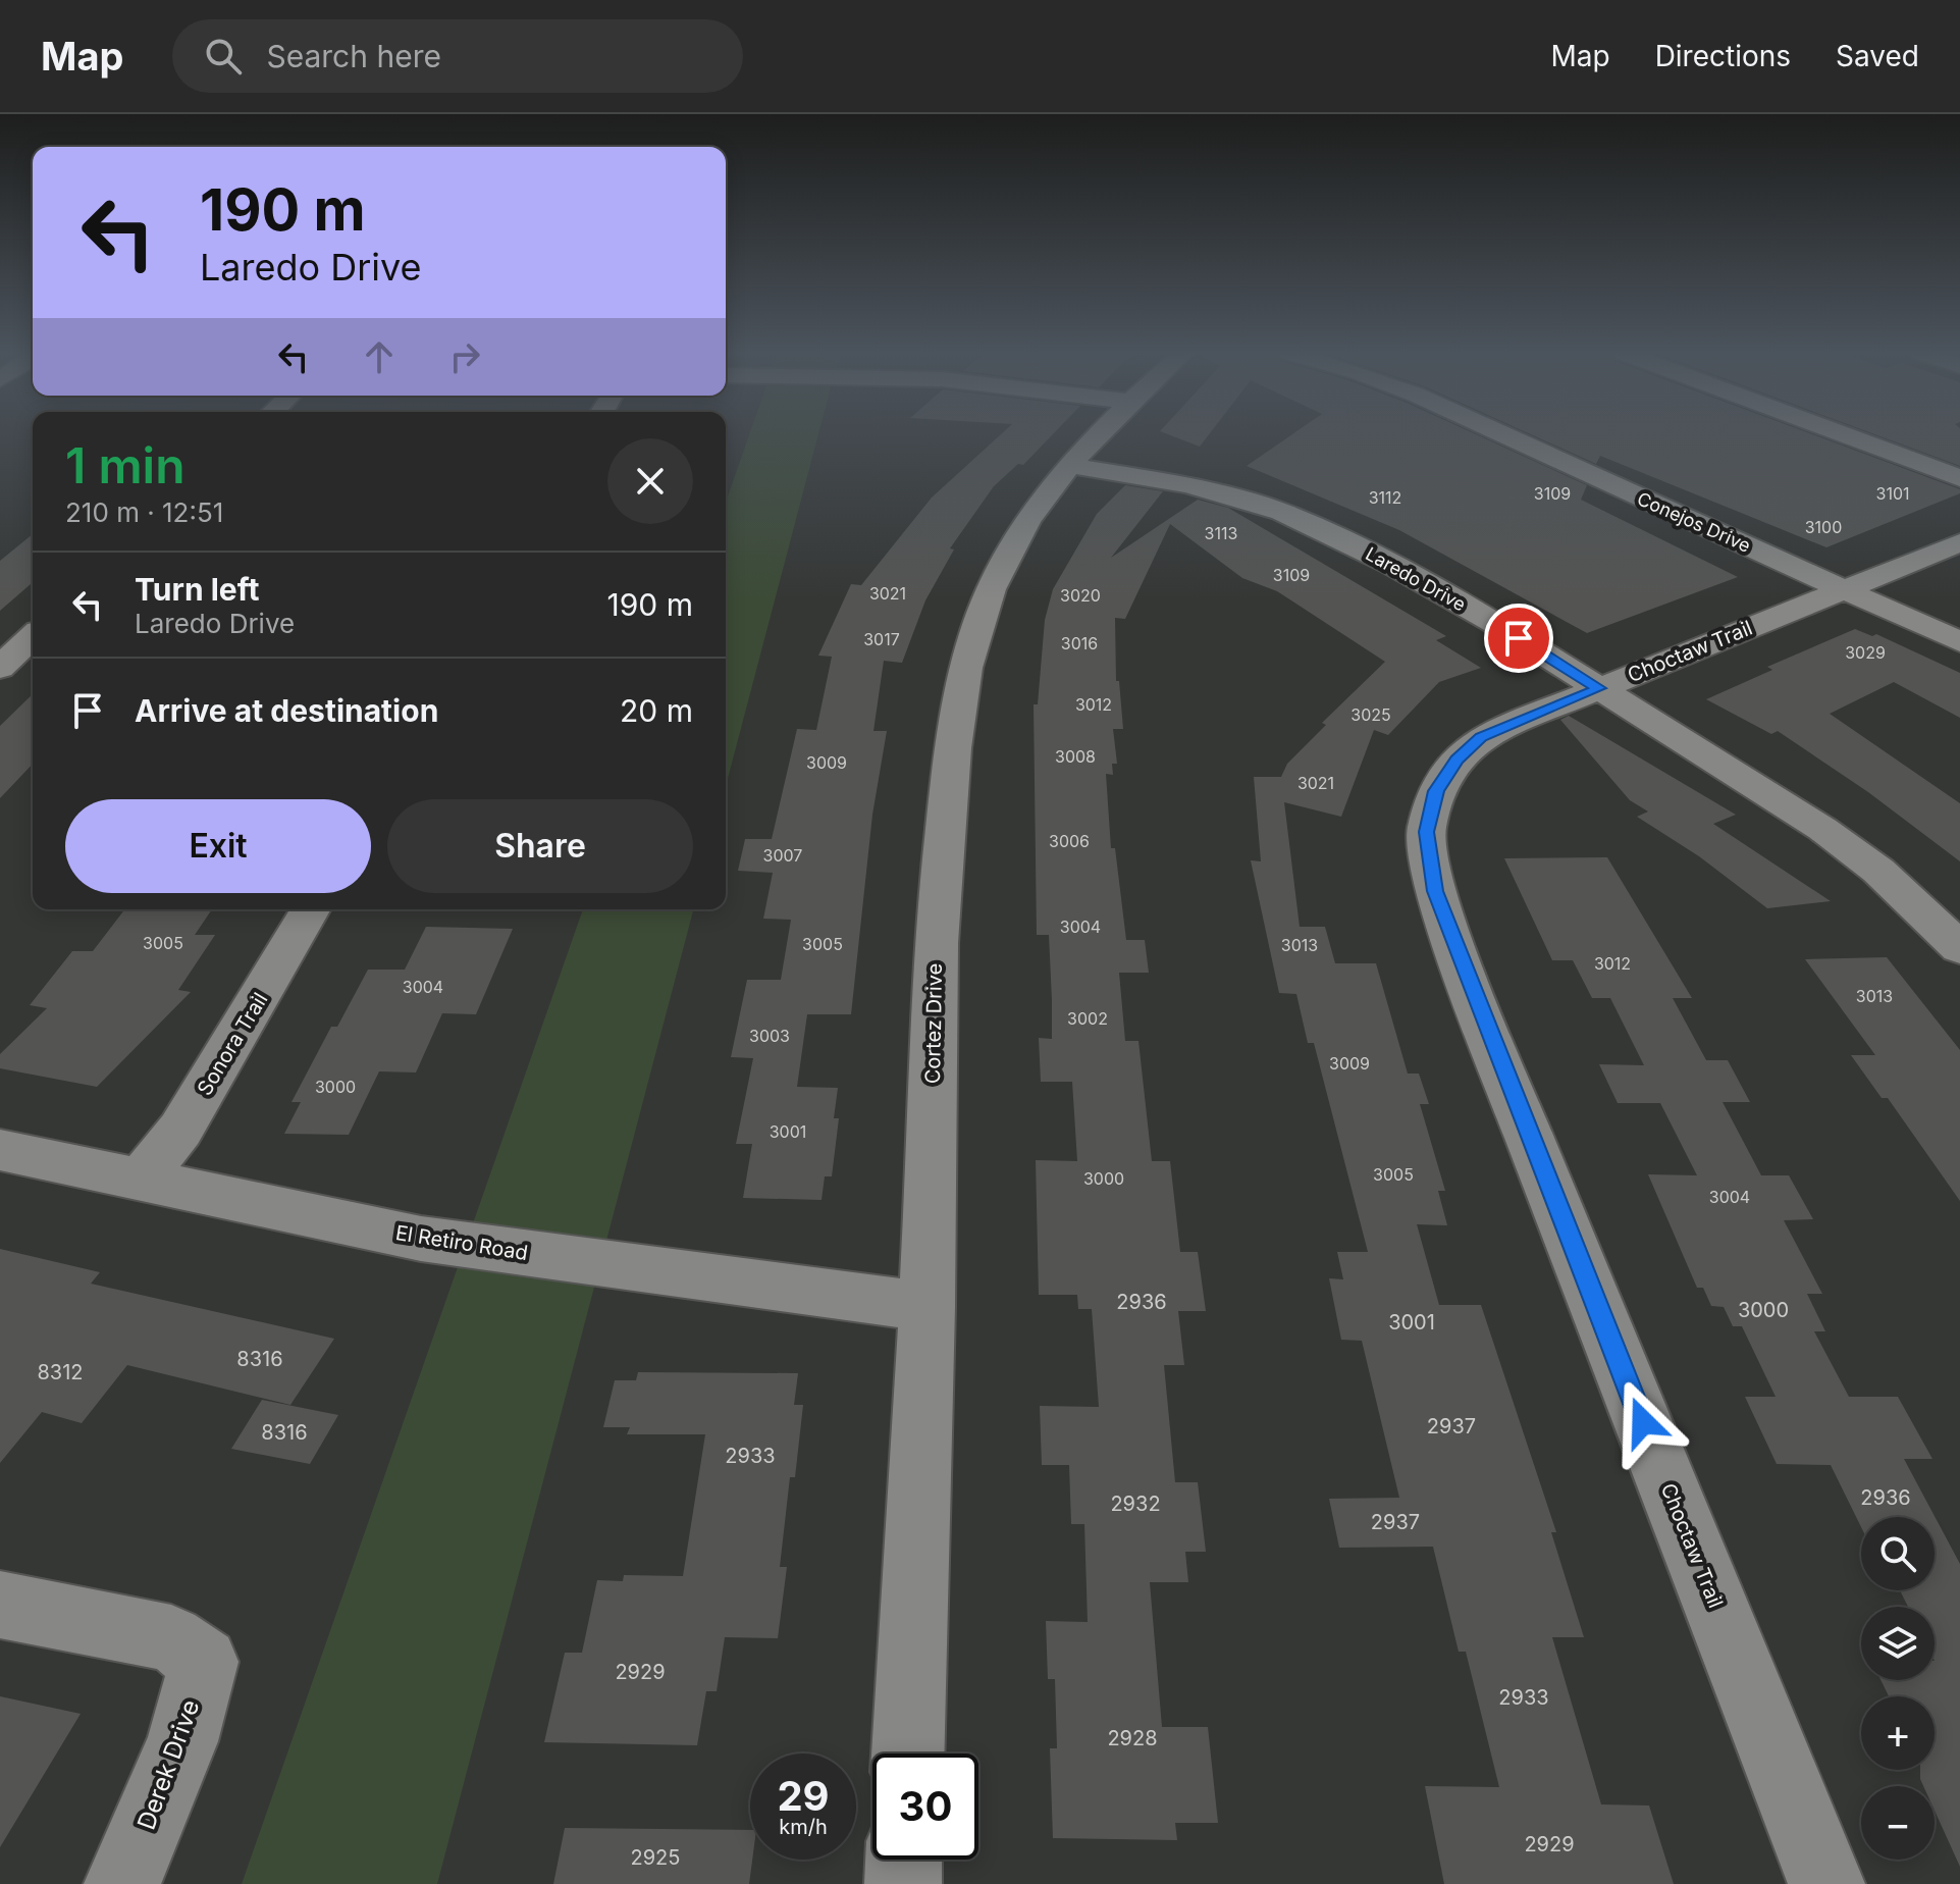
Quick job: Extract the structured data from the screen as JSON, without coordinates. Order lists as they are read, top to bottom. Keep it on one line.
{"streets":{"street":["Conejos Drive","Laredo Drive","Choctaw Trail","Cortez Drive","Sonora Trail","El Retiro Road","Derek Drive"]},"crossings":[["Conejos Drive","Choctaw Trail"],["Laredo Drive","Choctaw Trail"],["Laredo Drive","Cortez Drive"],["Cortez Drive","El Retiro Road"],["Sonora Trail","El Retiro Road"]],"house_numbers":["3109","3101","3112","3100","3113","3109","3021","3020","3017","3016","3029","3012","3025","3008","3009","3021","3006","3007","3004","3005","3005","3013","3012","3004","3013","3002","3003","3009","3000","3001","3005","3000","3004","2936","3000","3001","8316","8312","2937","8316","2933","2936","2932","2937","2929","2933","2928","2929","2925"],"page":{"header":"Map","search":"Search here","nav":["Map","Directions","Saved"],"turn":["190 m","Laredo Drive"],"heading":["1 min","210 m · 12:51"],"list":[{"name":"Turn left","note":"Laredo Drive","value":"190 m"},{"name":"Arrive at destination","value":"20 m"}],"buttons":["Exit","Share"],"map_buttons":["+","−"],"speed":"29 km/h","limit":"30"}}
